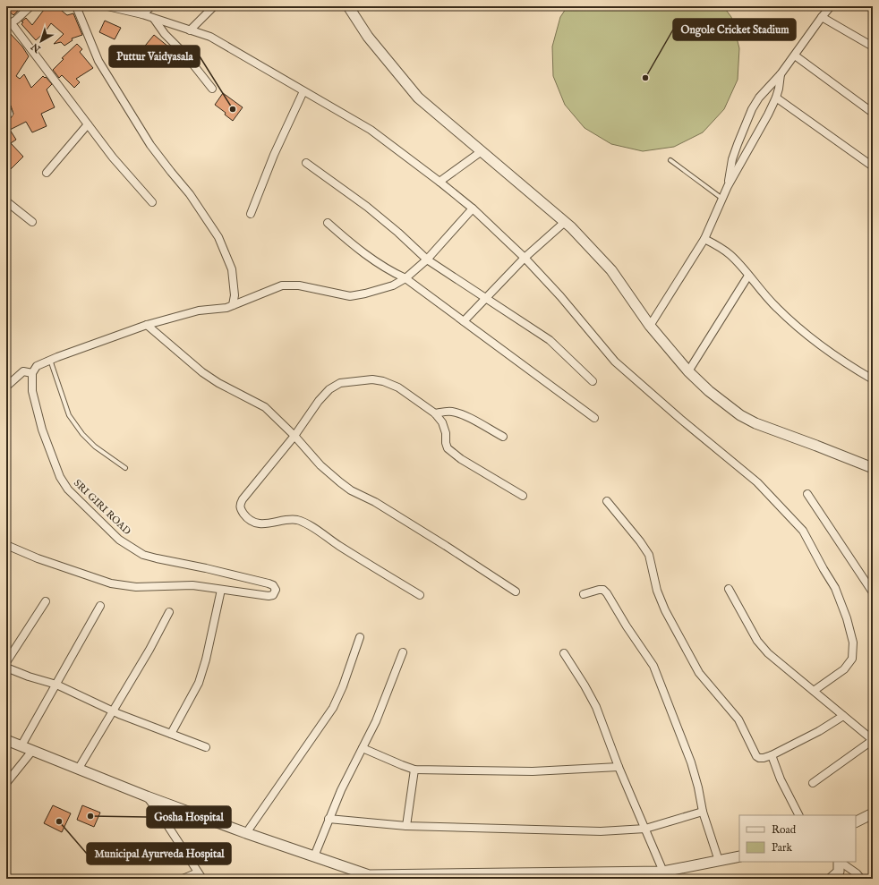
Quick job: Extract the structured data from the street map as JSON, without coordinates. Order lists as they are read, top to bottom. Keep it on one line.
{"streets":{"street":["SRI GIRI ROAD"]},"places":["Ongole Cricket Stadium","Puttur Vaidyasala","Gosha Hospital","Municipal Ayurveda Hospital"],"legend":["Road","Park"],"north":"bottom left"}
